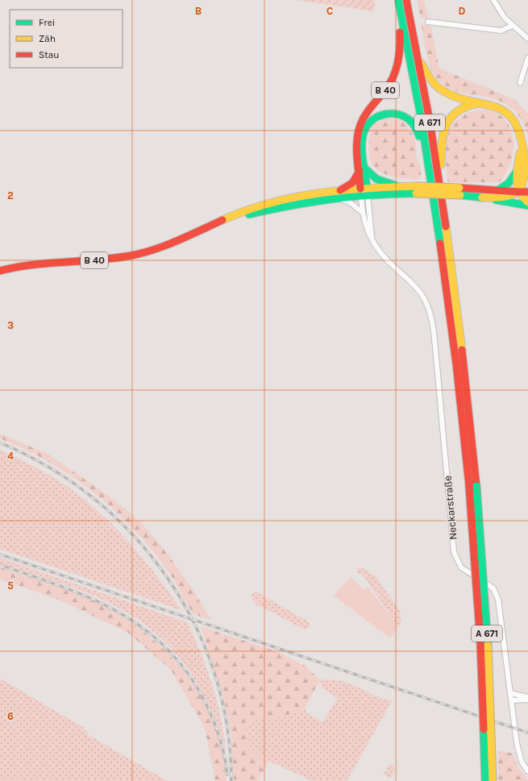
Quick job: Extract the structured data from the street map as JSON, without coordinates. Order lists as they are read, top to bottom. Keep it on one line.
{"streets":{"main road":["B 40","A 671"],"street":["Neckarstraße"]},"crossings":[["B 40","A 671"],["B 40","Neckarstraße"]],"legend":["Frei","Zäh","Stau"],"grid":{"columns":["B","C","D"],"rows":["2","3","4","5","6"]}}
